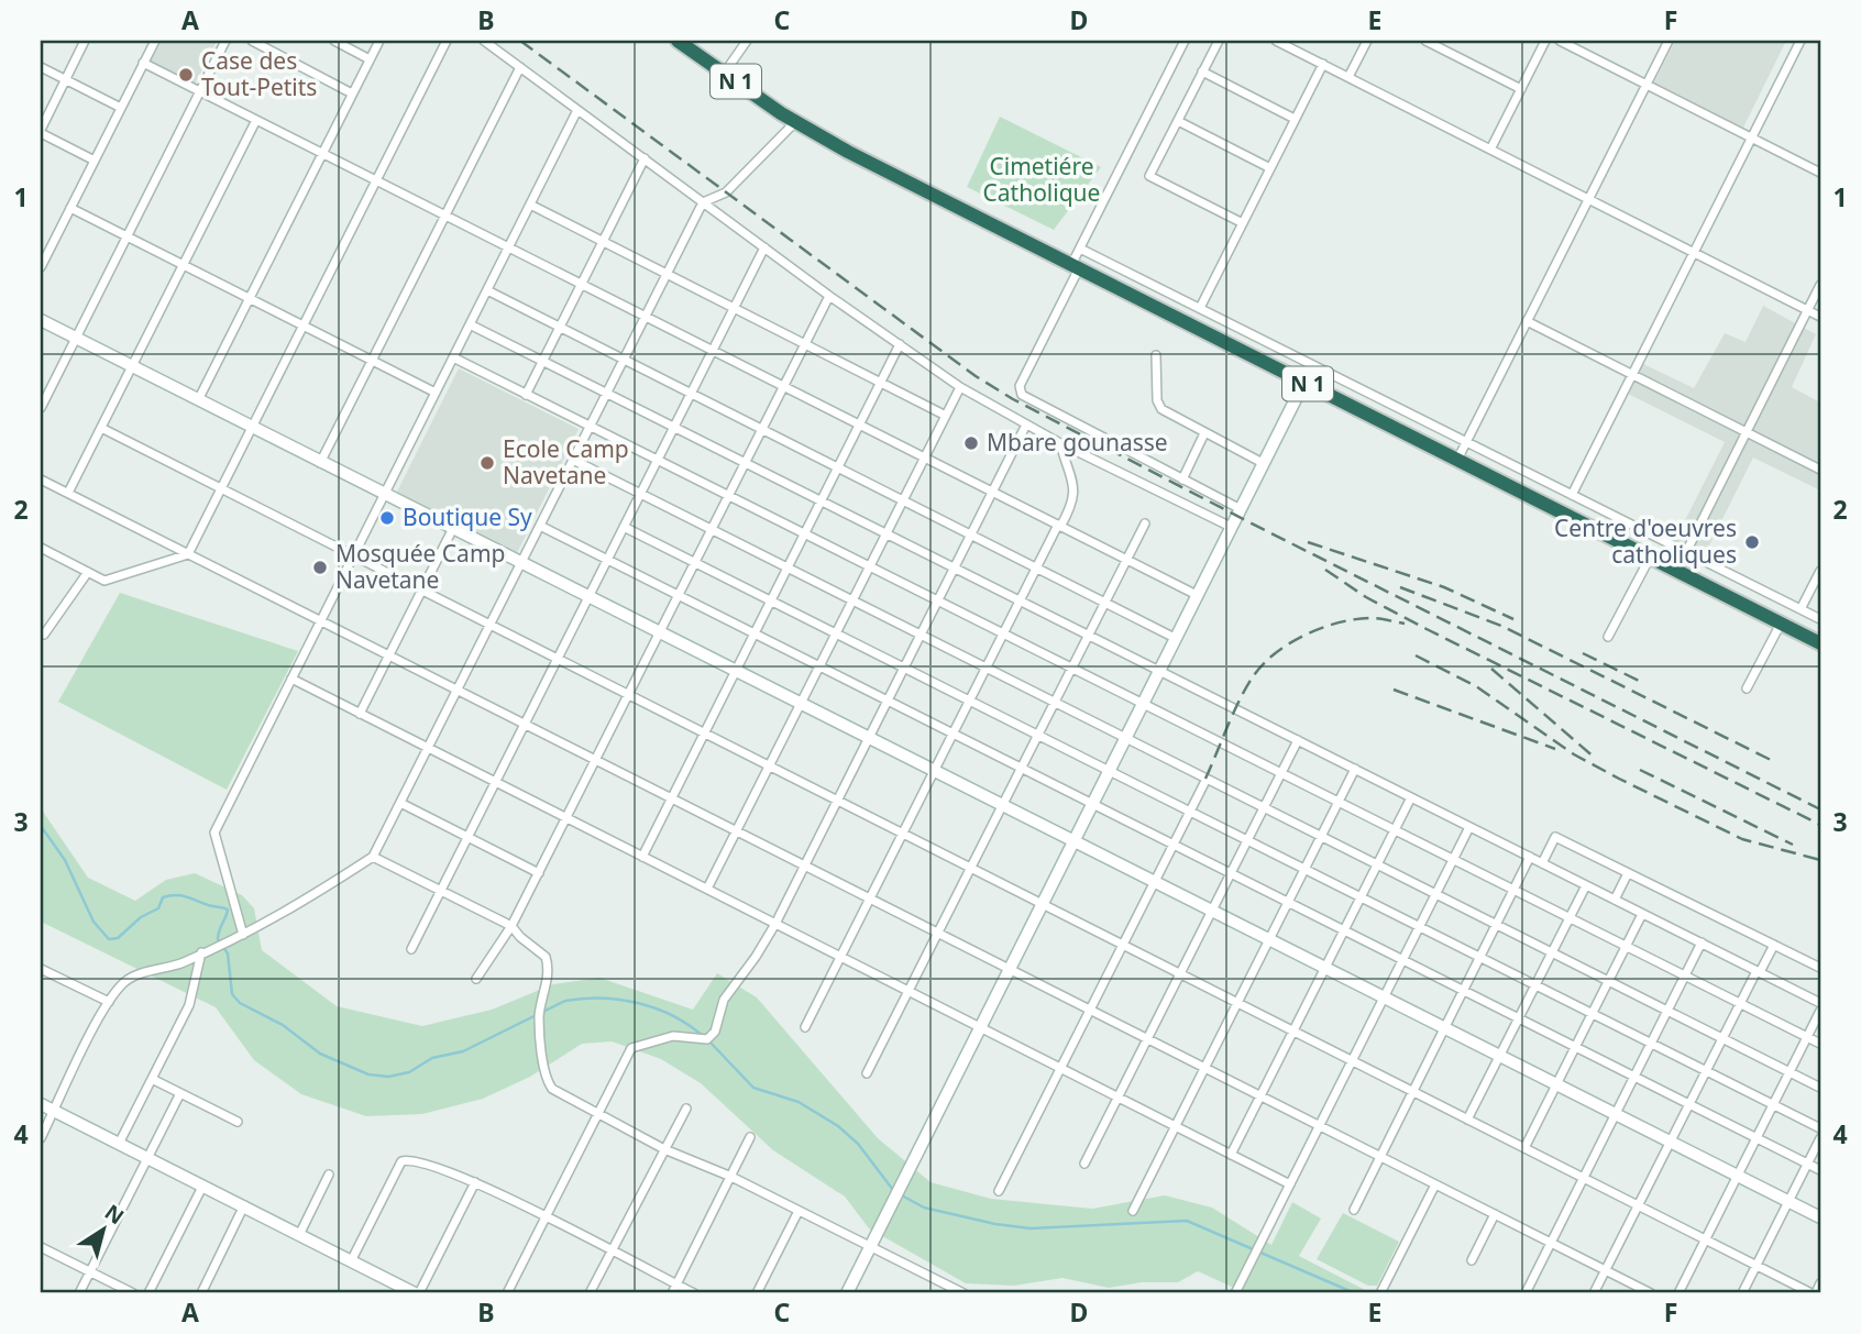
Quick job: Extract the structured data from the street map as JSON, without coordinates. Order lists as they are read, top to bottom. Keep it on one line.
{"streets":{"highway":["N 1"]},"parks":["Cimetiére Catholique"],"places":["Case des Tout-Petits","Mbare gounasse","Ecole Camp Navetane","Boutique Sy","Centre d'oeuvres catholiques","Mosquée Camp Navetane"],"north":"top right","grid":{"columns":["A","B","C","D","E","F"],"rows":["1","2","3","4"]}}
